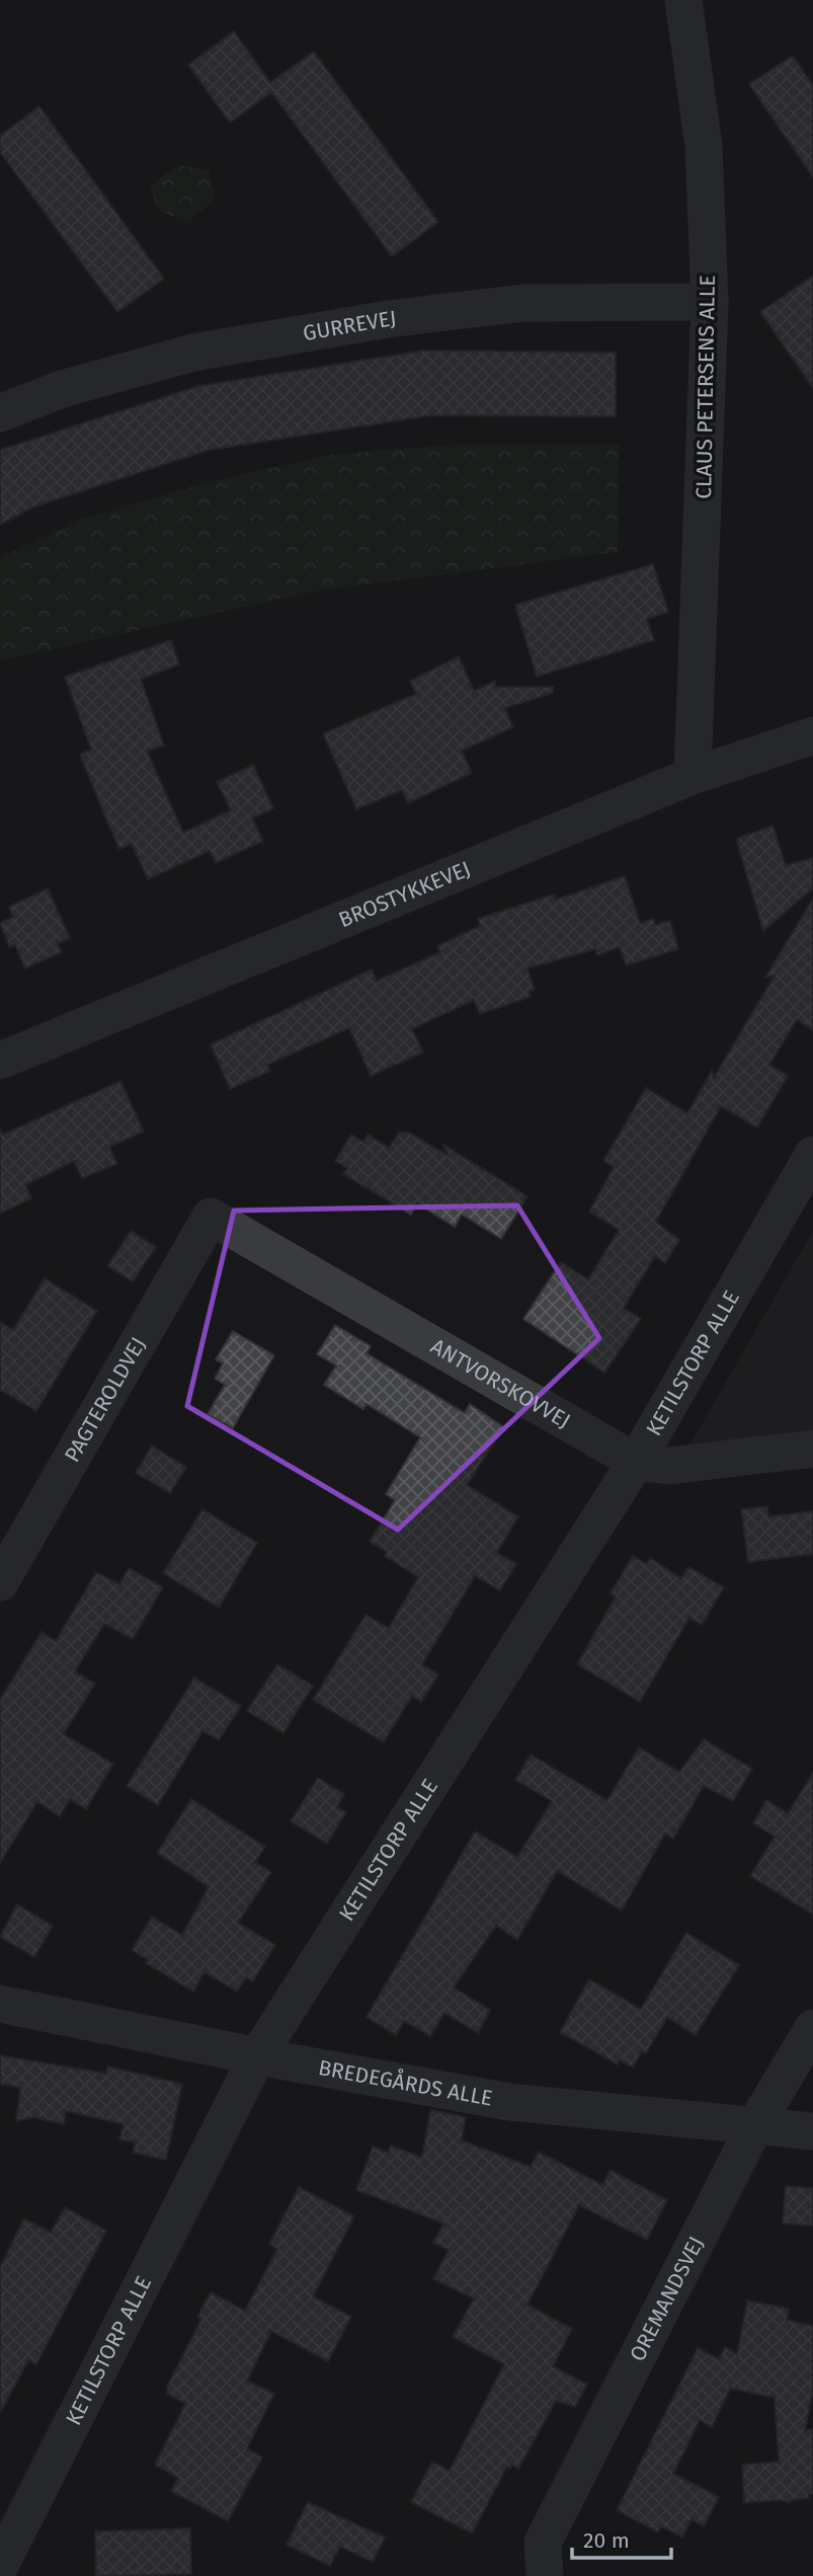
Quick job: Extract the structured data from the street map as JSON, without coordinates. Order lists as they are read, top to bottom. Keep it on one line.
{"streets":{"street":["GURREVEJ","CLAUS PETERSENS ALLE","BROSTYKKEVEJ","KETILSTORP ALLE","ANTVORSKOVVEJ","PAGTEROLDVEJ","BREDEGÅRDS ALLE","OREMANDSVEJ"]},"crossings":[["GURREVEJ","CLAUS PETERSENS ALLE"],["CLAUS PETERSENS ALLE","BROSTYKKEVEJ"],["KETILSTORP ALLE","ANTVORSKOVVEJ"],["KETILSTORP ALLE","BREDEGÅRDS ALLE"],["ANTVORSKOVVEJ","PAGTEROLDVEJ"],["BREDEGÅRDS ALLE","OREMANDSVEJ"]],"scale_bar":"20 m"}
